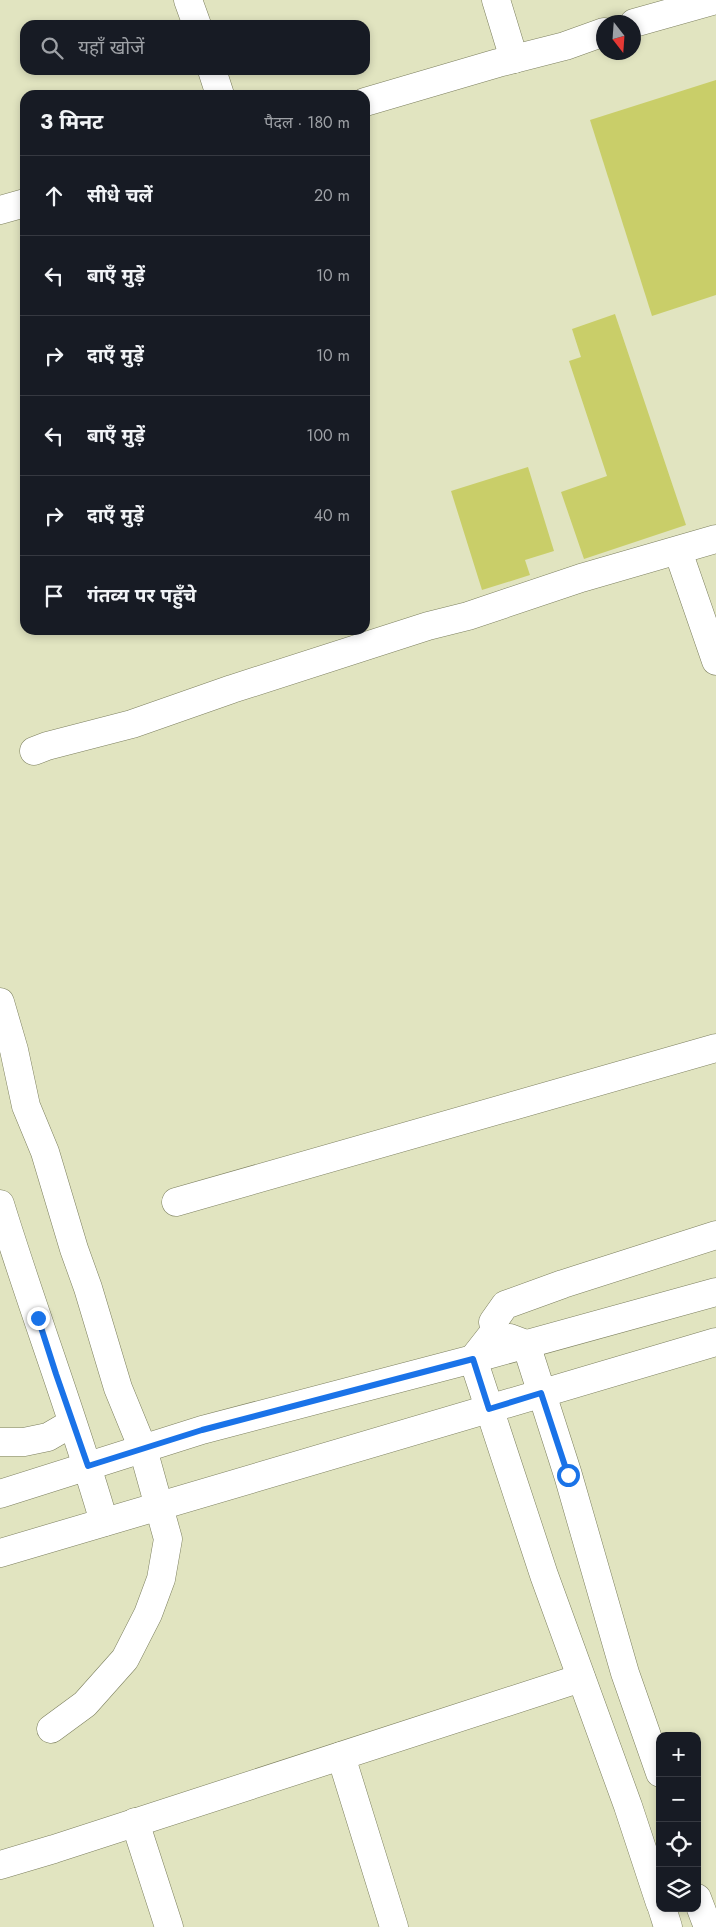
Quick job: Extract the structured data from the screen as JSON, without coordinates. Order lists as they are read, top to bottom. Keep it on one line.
{"north":"bottom","page":{"search":"यहाँ खोजें","heading":["3 मिनट","पैदल · 180 m"],"list":[["सीधे चलें","20 m"],["बाएँ मुड़ें","10 m"],["दाएँ मुड़ें","10 m"],["बाएँ मुड़ें","100 m"],["दाएँ मुड़ें","40 m"],"गंतव्य पर पहुँचे"],"map_buttons":["+","−"]}}
